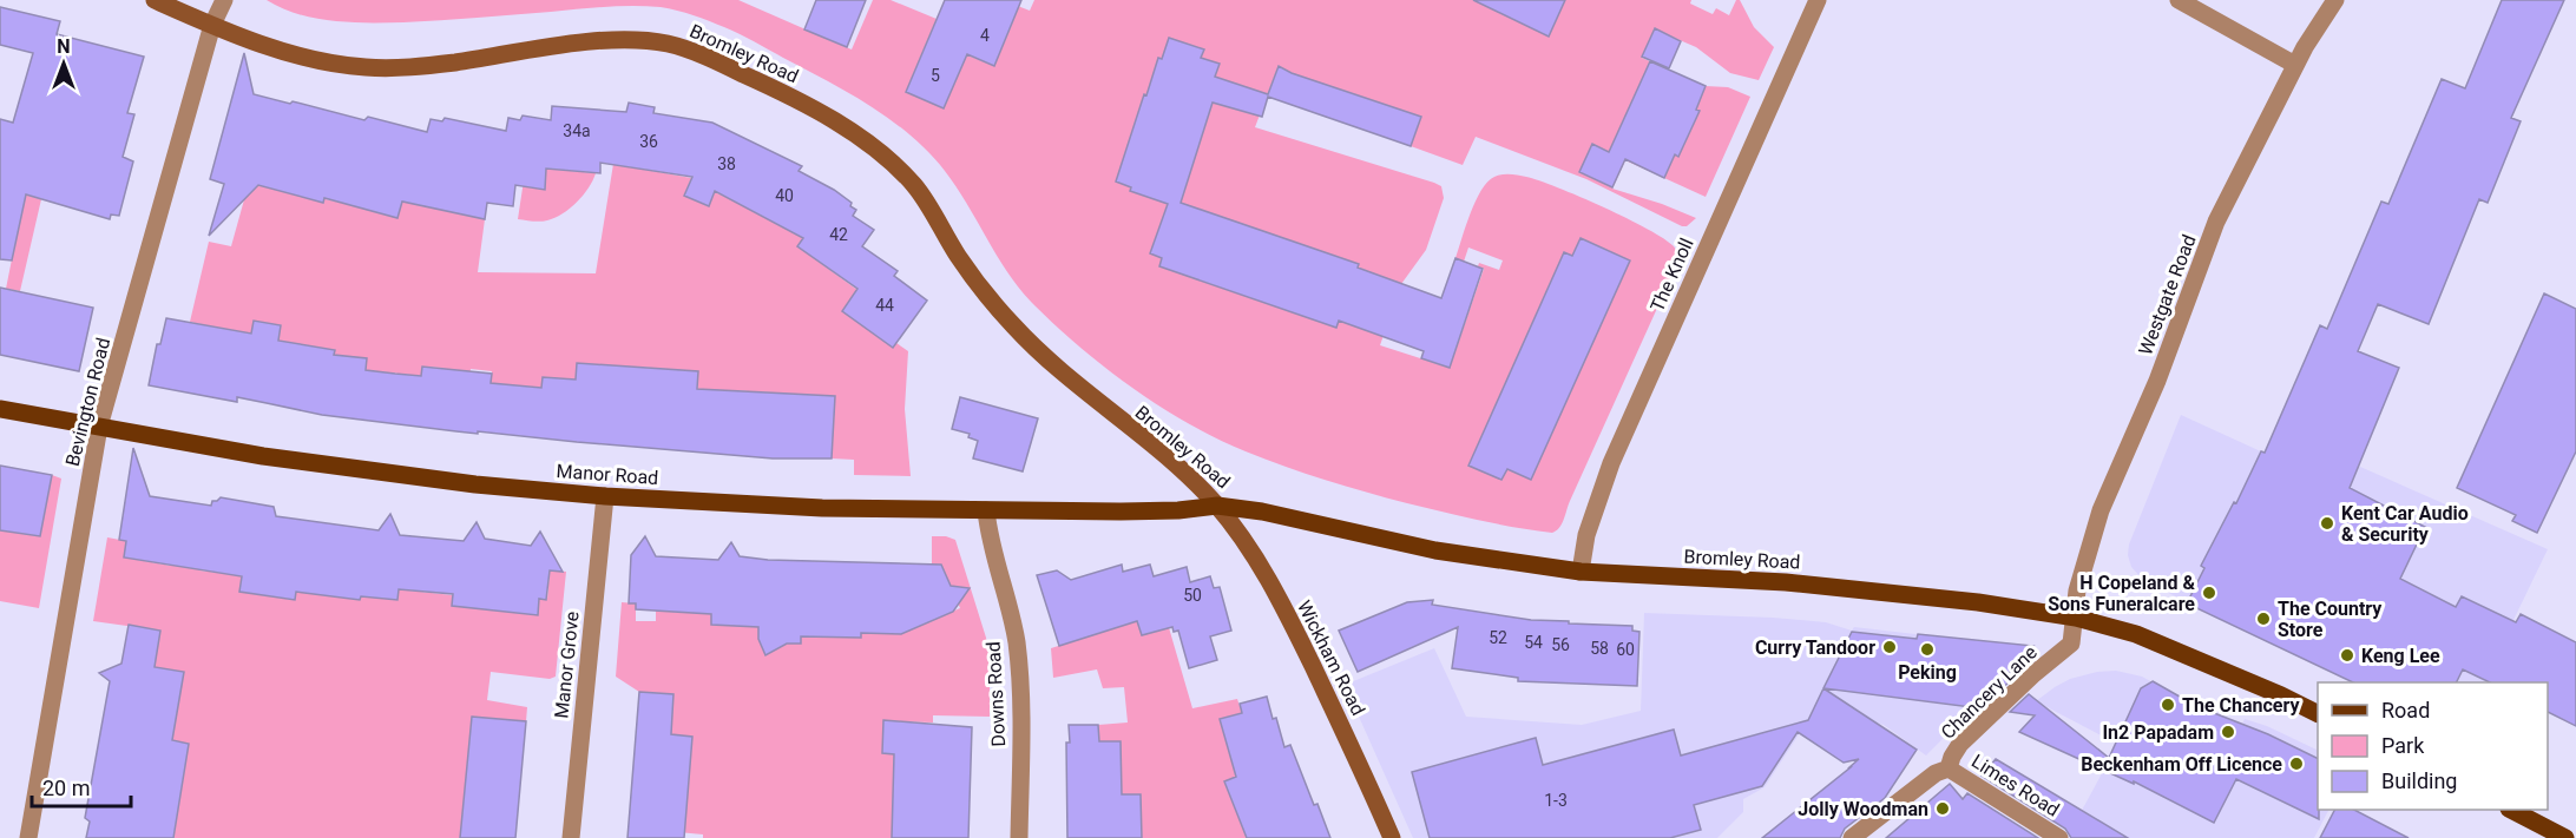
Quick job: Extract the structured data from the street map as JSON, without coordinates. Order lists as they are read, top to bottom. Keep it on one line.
{"streets":{"main road":["Bromley Road","Manor Road","Wickham Road"],"street":["The Knoll","Westgate Road","Bevington Road","Manor Grove","Chancery Lane","Downs Road","Limes Road"]},"crossings":[["Bromley Road","The Knoll"],["Bromley Road","Westgate Road"],["Bromley Road","Bevington Road"],["Bromley Road","Manor Road"],["Bromley Road","Wickham Road"],["Bromley Road","Chancery Lane"],["Westgate Road","Chancery Lane"],["Bevington Road","Manor Road"],["Manor Road","Wickham Road"],["Manor Road","Manor Grove"],["Manor Road","Downs Road"],["Chancery Lane","Limes Road"]],"places":["Kent Car Audio & Security","H Copeland & Sons Funeralcare","The Country Store","Curry Tandoor","Peking","Keng Lee","The Chancery","In2 Papadam","Beckenham Off Licence","Jolly Woodman"],"house_numbers":["4","5","34a","36","38","40","42","44","50","52","54","56","58","60","1-3"],"legend":["Road","Park","Building"],"scale_bar":"20 m","north":"top"}
